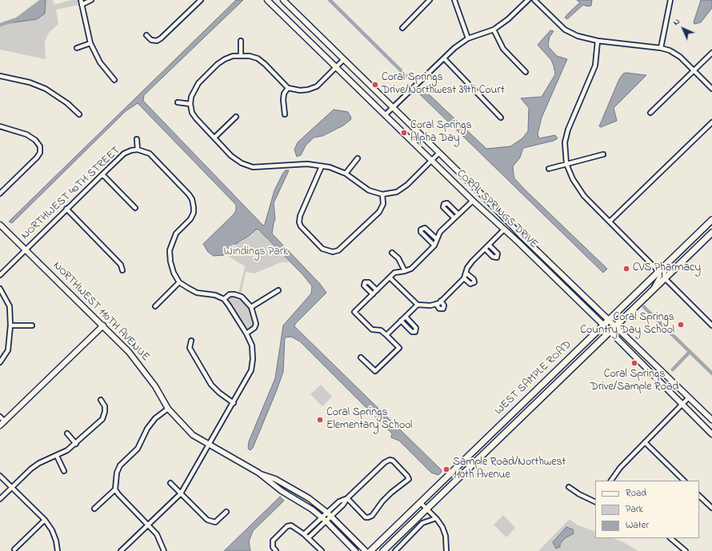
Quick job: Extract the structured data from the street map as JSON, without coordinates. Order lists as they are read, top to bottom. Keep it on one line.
{"streets":{"main road":["CORAL SPRINGS DRIVE","NORTHWEST 110TH AVENUE","WEST SAMPLE ROAD"],"street":["NORTHWEST 40TH STREET"]},"crossings":[["NORTHWEST 40TH STREET","NORTHWEST 110TH AVENUE"],["CORAL SPRINGS DRIVE","WEST SAMPLE ROAD"]],"parks":["Windings Park"],"places":["Coral Springs Drive/Northwest 39th Court","Coral Springs Alpha Day","CVS Pharmacy","Coral Springs Country Day School","Coral Springs Drive/Sample Road","Coral Springs Elementary School","Sample Road/Northwest 110th Avenue"],"legend":["Road","Park","Water"],"north":"top left"}
